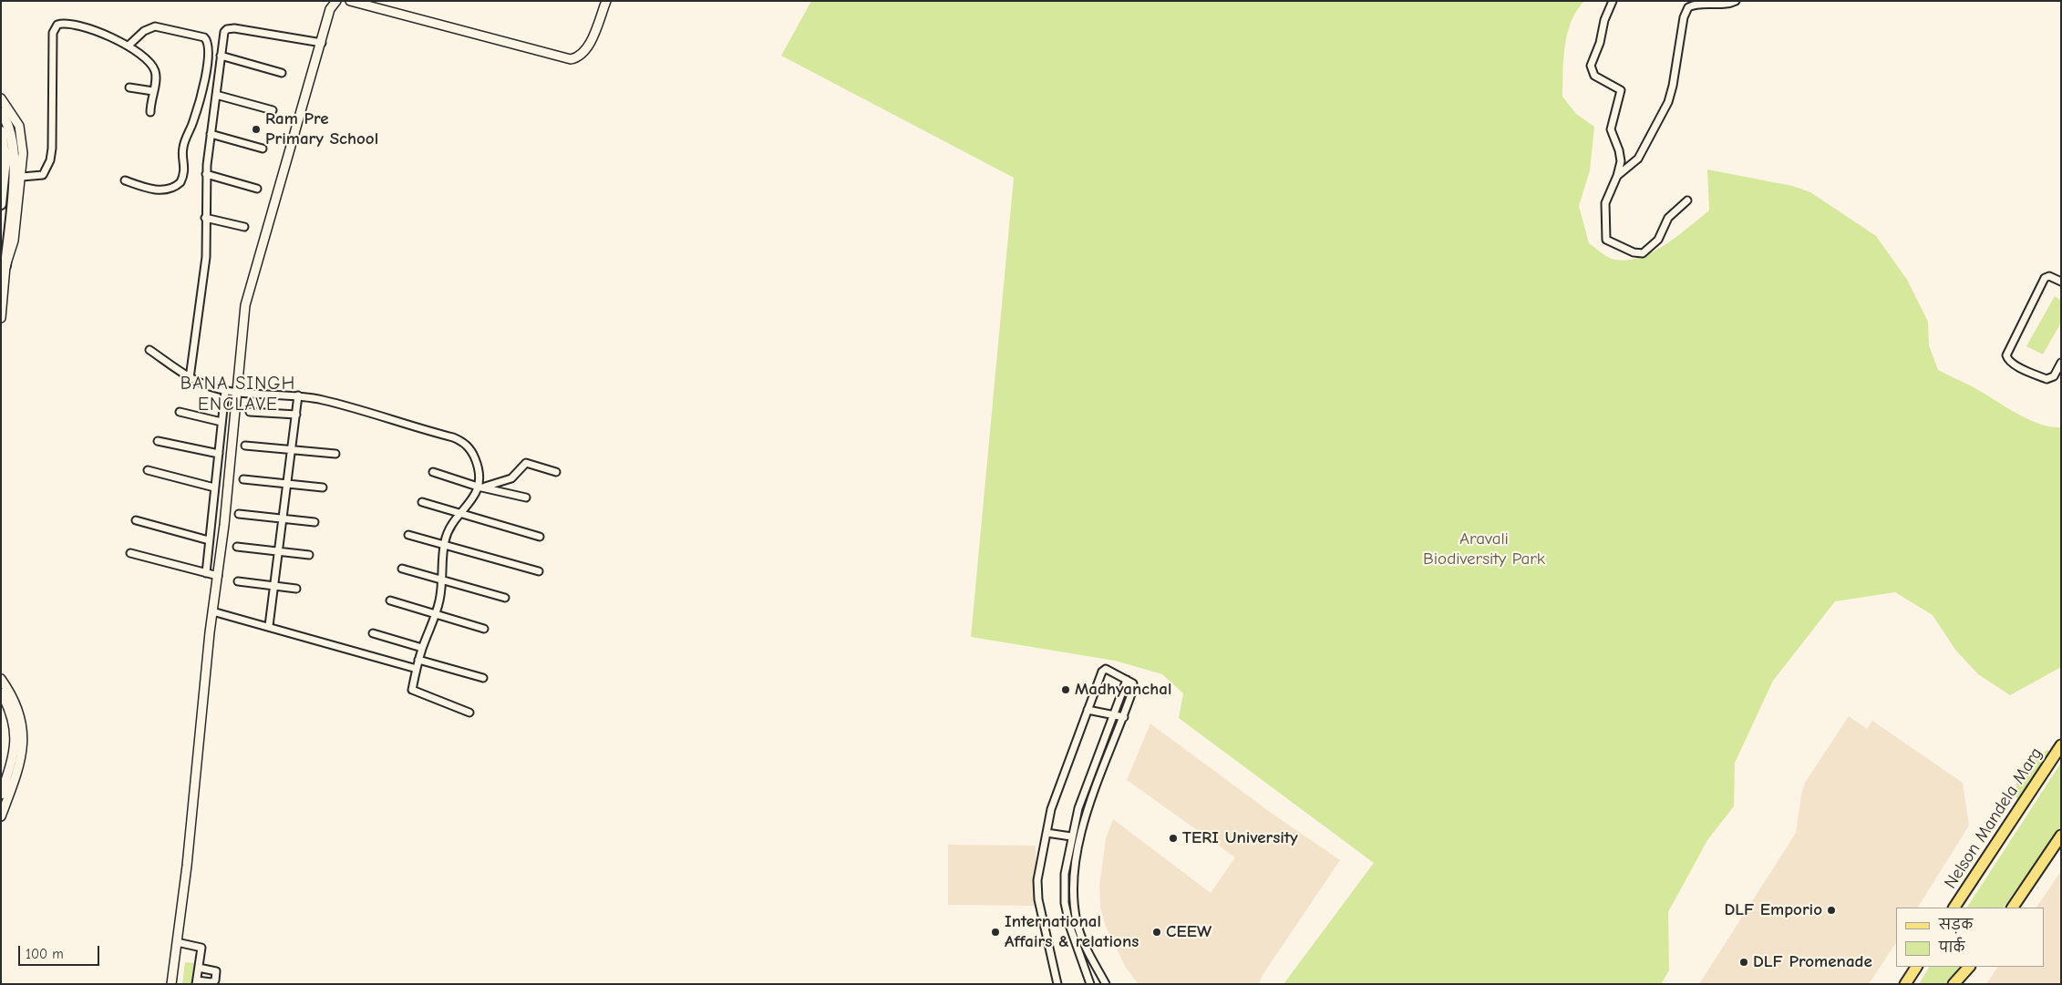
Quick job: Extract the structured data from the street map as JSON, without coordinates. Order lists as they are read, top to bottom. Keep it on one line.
{"streets":{"main road":["Nelson Mandela Marg"]},"districts":["BANA SINGH ENCLAVE"],"parks":["Aravali Biodiversity Park"],"places":["Ram Pre Primary School","Madhyanchal","TERI University","DLF Emporio","International Affairs & relations","CEEW","DLF Promenade"],"legend":["सड़क","पार्क"],"scale_bar":"100 m"}
